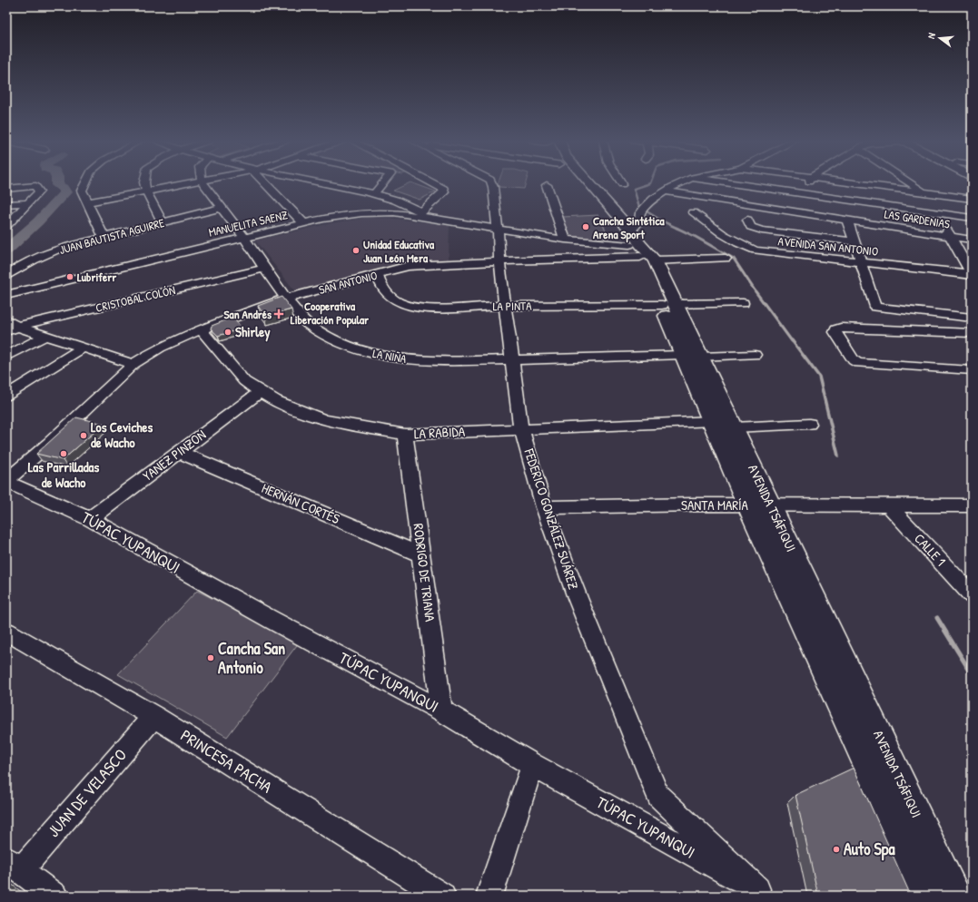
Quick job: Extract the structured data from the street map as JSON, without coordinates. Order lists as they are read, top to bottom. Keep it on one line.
{"streets":{"main road":["AVENIDA TSÁFIQUI"],"street":["LAS GARDENIAS","MANUELITA SAENZ","JUAN BAUTISTA AGUIRRE","AVENIDA SAN ANTONIO","SAN ANTONIO","CRISTOBAL COLÓN","LA PINTA","LA NIÑA","LA RABIDA","YANEZ PINZON","HERNÁN CORTÉS","SANTA MARÍA","FEDERICO GONZÁLEZ SUÁREZ","TÚPAC YUPANQUI","CALLE 1","RODRIGO DE TRIANA","PRINCESA PACHA","JUAN DE VELASCO"]},"crossings":[["MANUELITA SAENZ","SAN ANTONIO"],["MANUELITA SAENZ","LA NIÑA"],["MANUELITA SAENZ","AVENIDA TSÁFIQUI"],["MANUELITA SAENZ","FEDERICO GONZÁLEZ SUÁREZ"],["JUAN BAUTISTA AGUIRRE","LA NIÑA"],["SAN ANTONIO","LA PINTA"],["SAN ANTONIO","LA NIÑA"],["SAN ANTONIO","LA RABIDA"],["SAN ANTONIO","AVENIDA TSÁFIQUI"],["SAN ANTONIO","FEDERICO GONZÁLEZ SUÁREZ"],["SAN ANTONIO","TÚPAC YUPANQUI"],["CRISTOBAL COLÓN","LA NIÑA"],["LA PINTA","AVENIDA TSÁFIQUI"],["LA PINTA","FEDERICO GONZÁLEZ SUÁREZ"],["LA NIÑA","AVENIDA TSÁFIQUI"],["LA NIÑA","FEDERICO GONZÁLEZ SUÁREZ"],["LA RABIDA","YANEZ PINZON"],["LA RABIDA","AVENIDA TSÁFIQUI"],["LA RABIDA","FEDERICO GONZÁLEZ SUÁREZ"],["LA RABIDA","RODRIGO DE TRIANA"],["YANEZ PINZON","HERNÁN CORTÉS"],["YANEZ PINZON","TÚPAC YUPANQUI"],["HERNÁN CORTÉS","RODRIGO DE TRIANA"],["SANTA MARÍA","AVENIDA TSÁFIQUI"],["SANTA MARÍA","FEDERICO GONZÁLEZ SUÁREZ"],["SANTA MARÍA","CALLE 1"],["FEDERICO GONZÁLEZ SUÁREZ","TÚPAC YUPANQUI"],["TÚPAC YUPANQUI","RODRIGO DE TRIANA"],["PRINCESA PACHA","JUAN DE VELASCO"]],"districts":["Cooperativa Liberación Popular"],"places":{"other":["Cancha Sintética Arena Sport","Unidad Educativa Juan León Mera","Lubriferr","Shirley","Los Ceviches de Wacho","Las Parrilladas de Wacho","Cancha San Antonio","Auto Spa"],"health":["San Andrés"]},"north":"left"}
